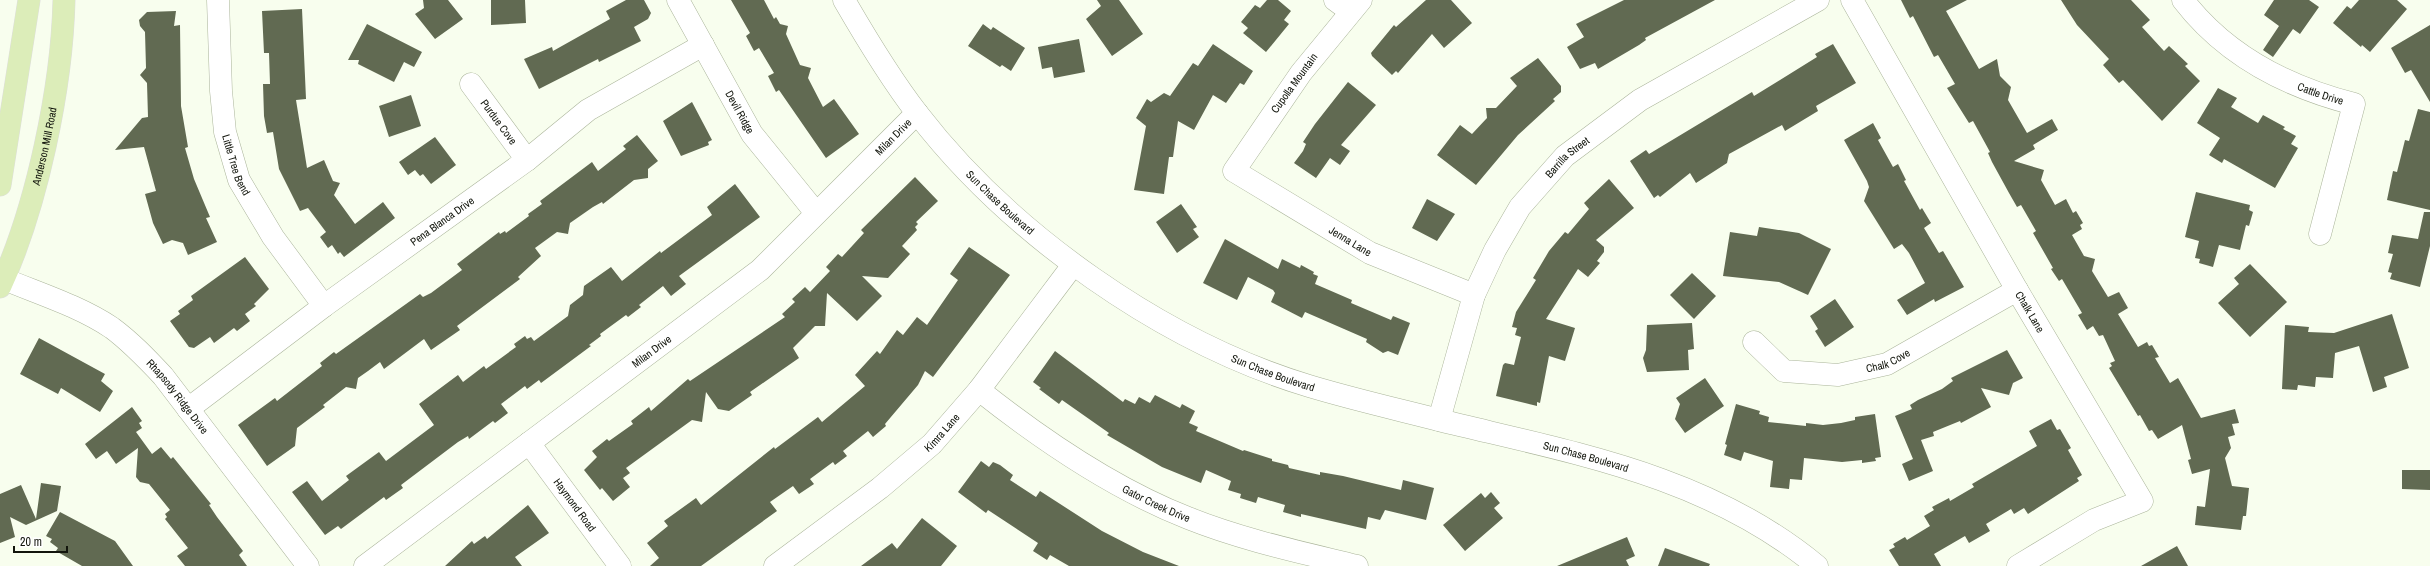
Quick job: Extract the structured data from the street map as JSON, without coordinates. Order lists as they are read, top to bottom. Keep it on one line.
{"streets":{"main road":["Anderson Mill Road"],"street":["Cupolla Mountain","Cattle Drive","Devil Ridge","Purdue Cove","Milan Drive","Barrilla Street","Little Tree Bend","Sun Chase Boulevard","Pena Blanca Drive","Jenna Lane","Chalk Lane","Chalk Cove","Rhapsody Ridge Drive","Kimra Lane","Gator Creek Drive","Haymond Road"]},"crossings":[["Cupolla Mountain","Jenna Lane"],["Devil Ridge","Milan Drive"],["Devil Ridge","Pena Blanca Drive"],["Purdue Cove","Pena Blanca Drive"],["Milan Drive","Sun Chase Boulevard"],["Milan Drive","Haymond Road"],["Anderson Mill Road","Rhapsody Ridge Drive"],["Barrilla Street","Sun Chase Boulevard"],["Barrilla Street","Jenna Lane"],["Little Tree Bend","Pena Blanca Drive"],["Sun Chase Boulevard","Kimra Lane"],["Pena Blanca Drive","Rhapsody Ridge Drive"],["Chalk Lane","Chalk Cove"],["Kimra Lane","Gator Creek Drive"]],"scale_bar":"20 m"}
